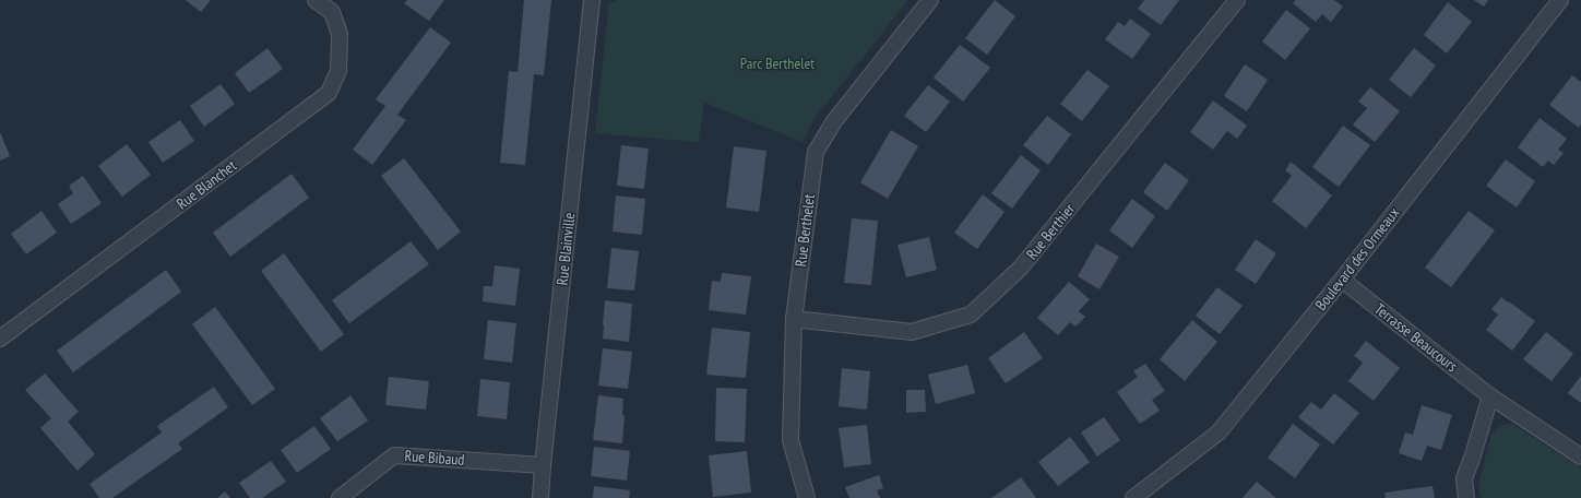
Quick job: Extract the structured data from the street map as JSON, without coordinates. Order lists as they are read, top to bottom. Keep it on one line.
{"streets":{"street":["Rue Blanchet","Rue Berthelet","Rue Berthier","Rue Blainville","Boulevard des Ormeaux","Terrasse Beaucours","Rue Bibaud"]},"crossings":[["Rue Berthelet","Rue Berthier"],["Rue Blainville","Rue Bibaud"],["Boulevard des Ormeaux","Terrasse Beaucours"]],"parks":["Parc Berthelet"]}
